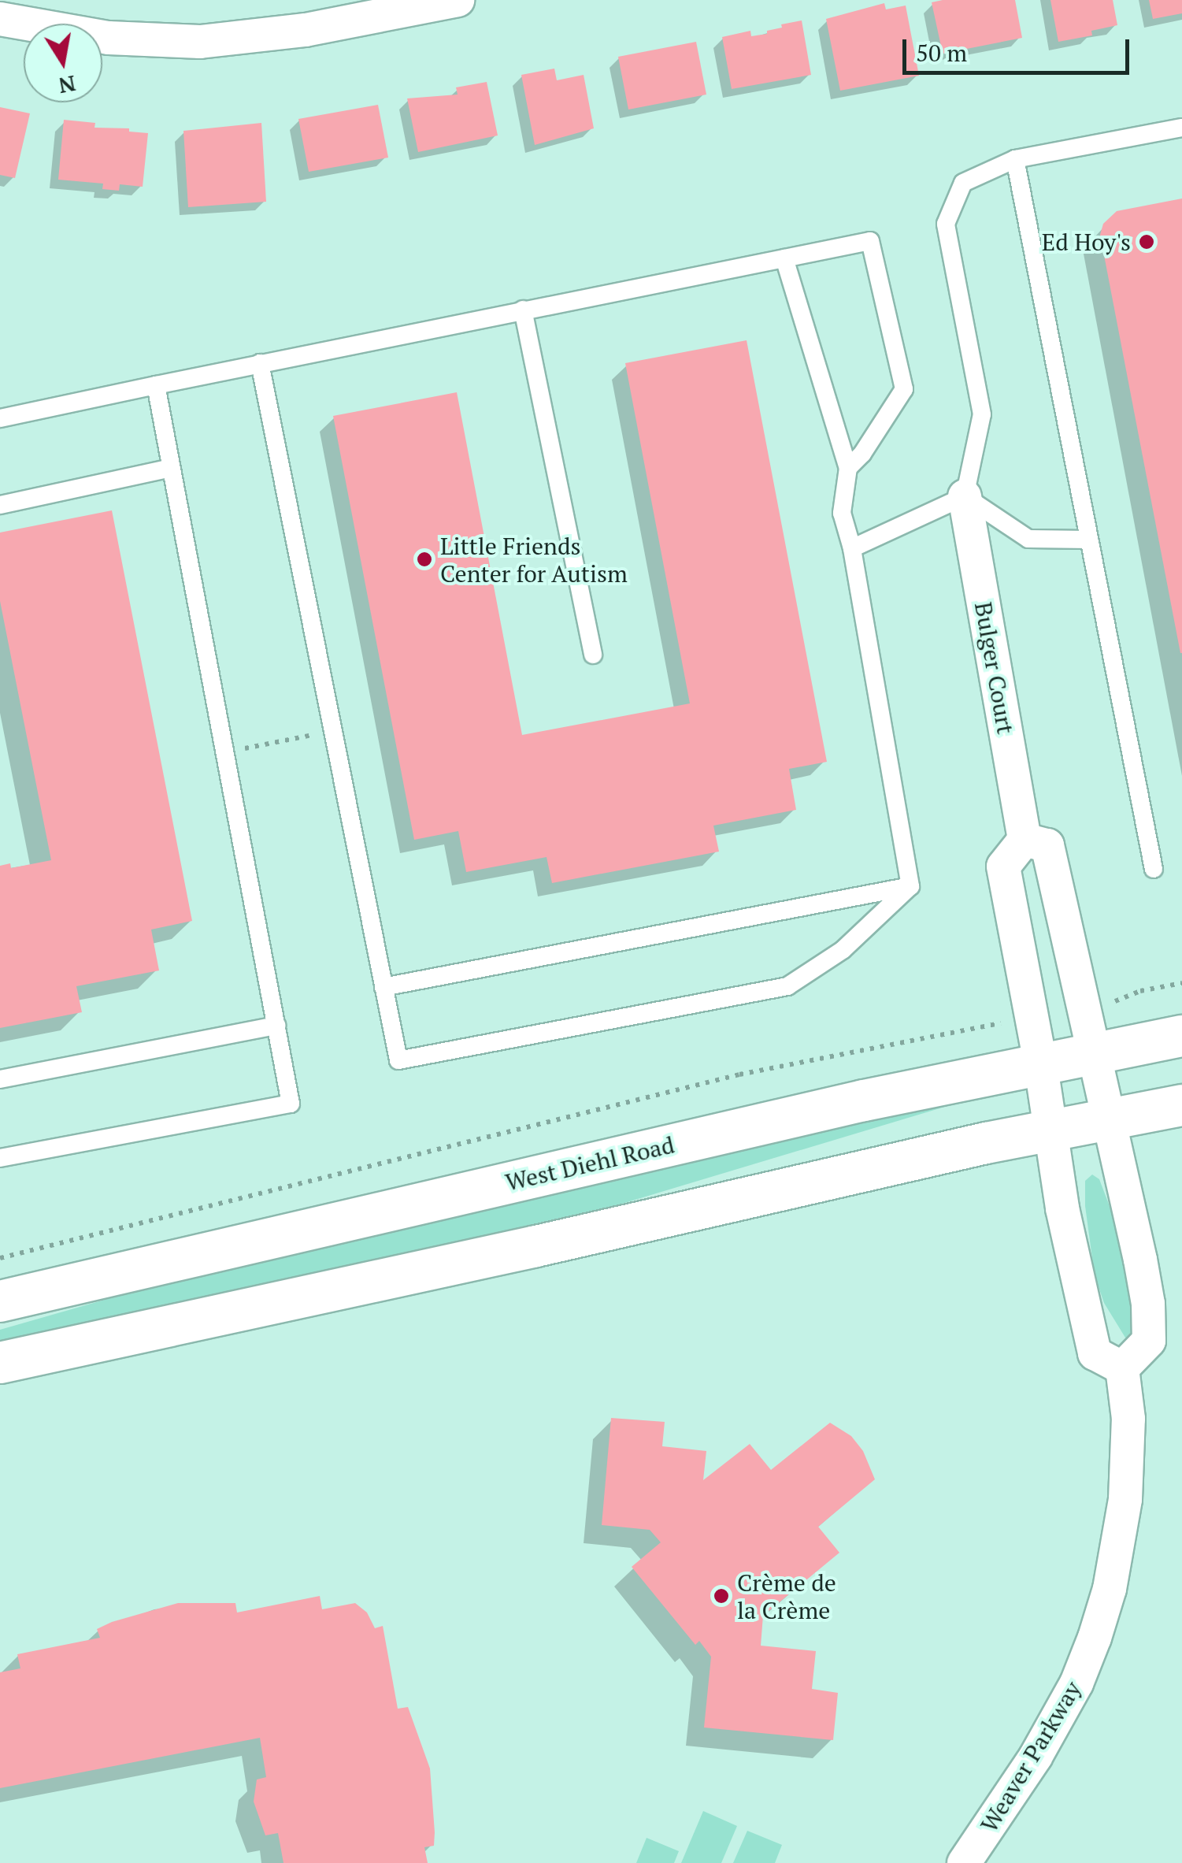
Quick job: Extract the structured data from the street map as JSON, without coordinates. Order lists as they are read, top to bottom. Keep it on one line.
{"streets":{"street":["Bulger Court","West Diehl Road","Weaver Parkway"]},"places":["Ed Hoy's","Little Friends Center for Autism","Crème de la Crème"],"scale_bar":"50 m","north":"bottom"}
